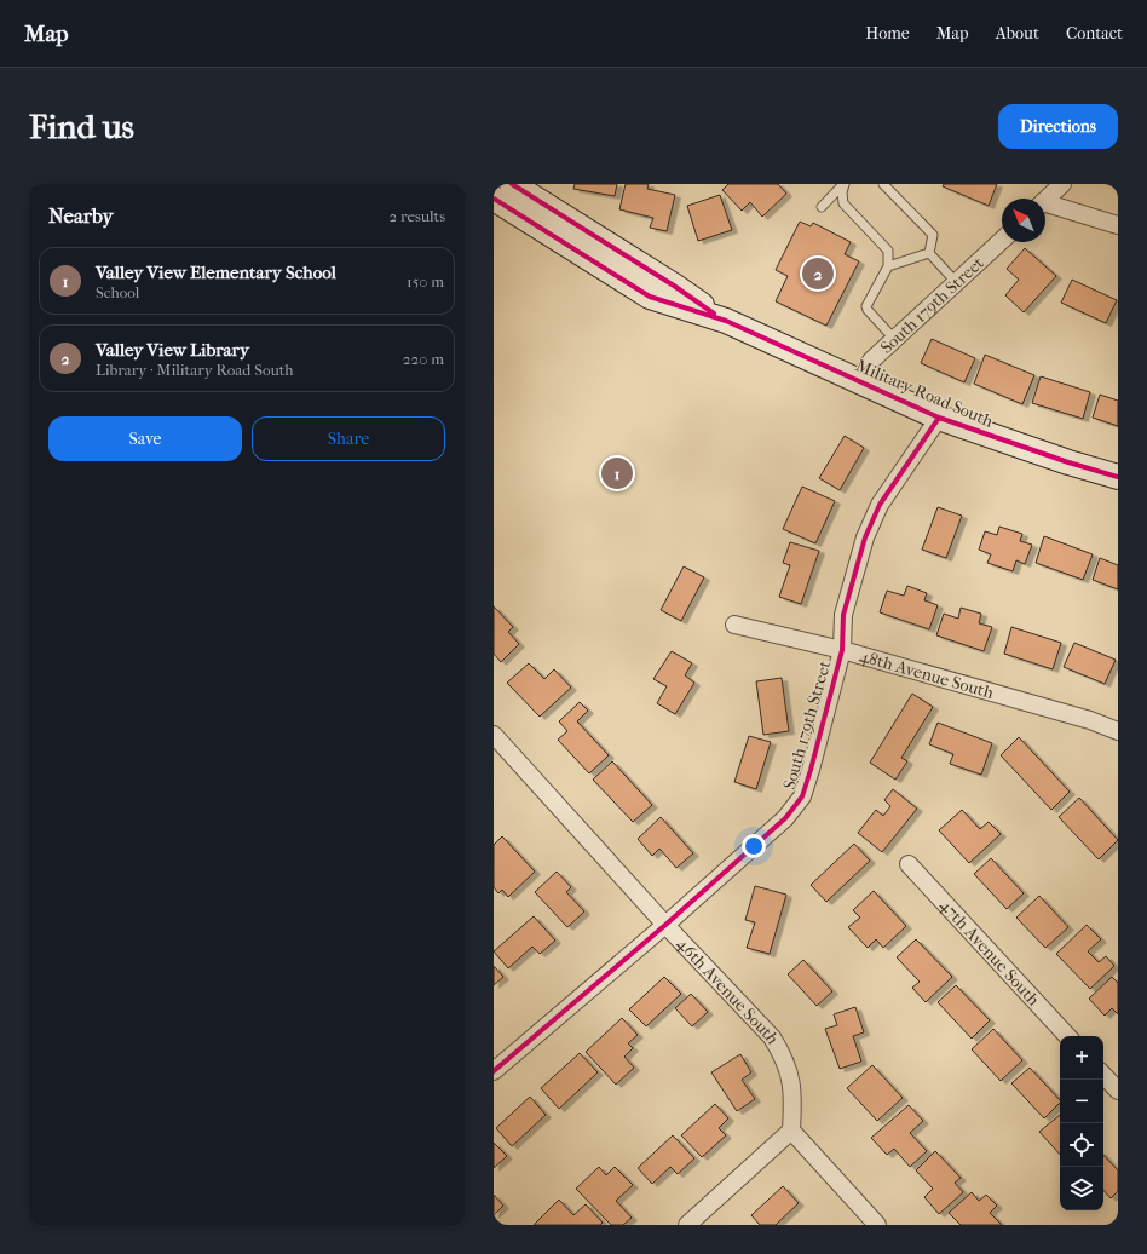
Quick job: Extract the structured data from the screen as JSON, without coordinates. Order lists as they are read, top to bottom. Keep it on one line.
{"streets":{"main road":["Military Road South"],"street":["South 179th Street","48th Avenue South","47th Avenue South","46th Avenue South"]},"crossings":[["South 179th Street","Military Road South"],["South 179th Street","48th Avenue South"],["South 179th Street","46th Avenue South"]],"north":"top left","page":{"header":"Map","nav":["Home","Map","About","Contact"],"buttons":["Directions",["Save","Share"]],"title":"Find us","heading":["Nearby","2 results"],"list":[{"mark":"1","name":"Valley View Elementary School","note":"School","value":"150 m"},{"mark":"2","name":"Valley View Library","note":"Library · Military Road South","value":"220 m"}],"pins":["2","1"],"map_buttons":["+","−"]}}
